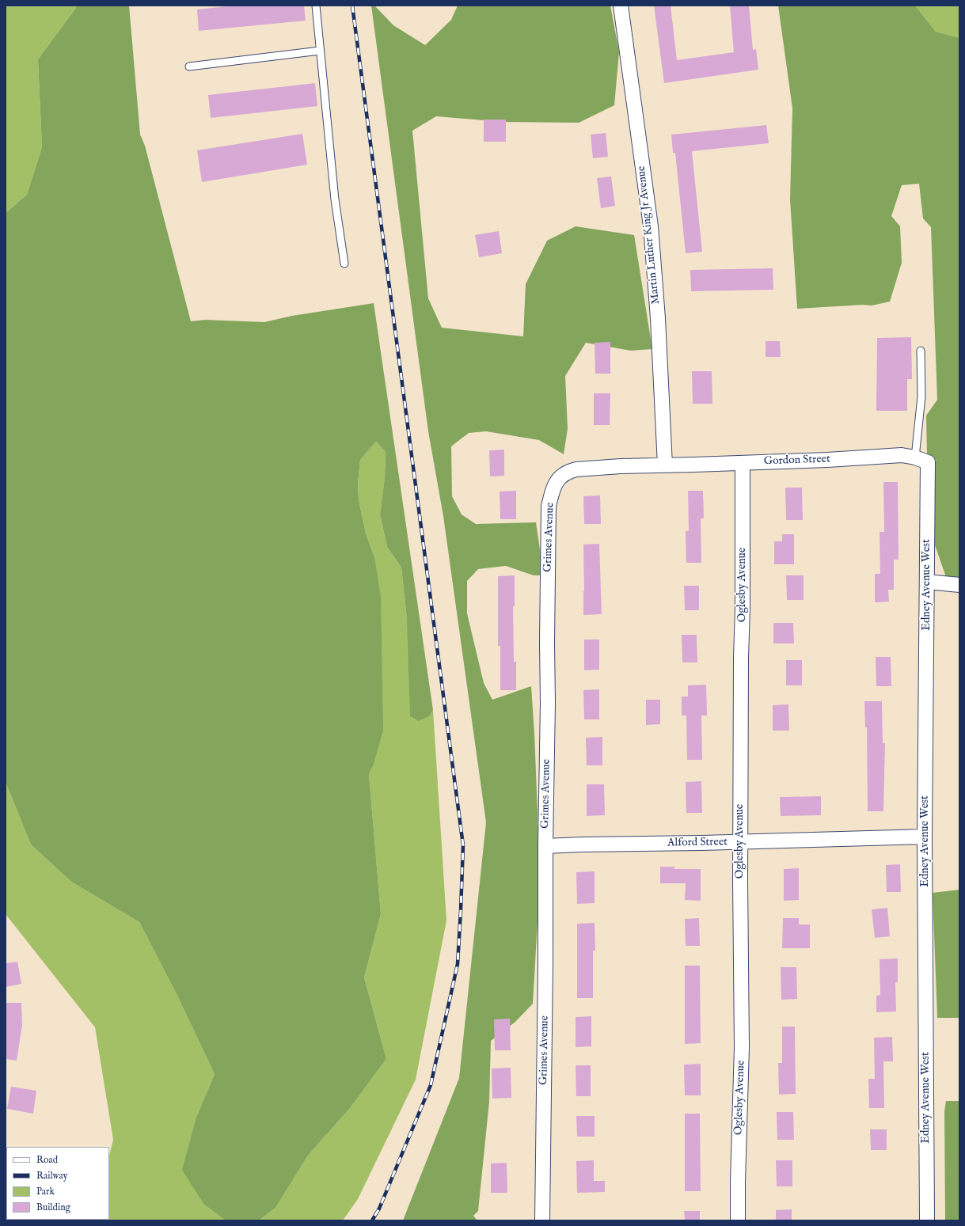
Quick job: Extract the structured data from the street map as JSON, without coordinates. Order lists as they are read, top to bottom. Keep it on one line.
{"streets":{"street":["Martin Luther King Jr Avenue","Gordon Street","Grimes Avenue","Oglesby Avenue","Edney Avenue West","Alford Street"]},"crossings":[["Martin Luther King Jr Avenue","Gordon Street"],["Martin Luther King Jr Avenue","Grimes Avenue"],["Gordon Street","Grimes Avenue"],["Gordon Street","Oglesby Avenue"],["Gordon Street","Edney Avenue West"],["Grimes Avenue","Alford Street"],["Oglesby Avenue","Alford Street"],["Edney Avenue West","Alford Street"]],"legend":["Road","Railway","Park","Building"]}
